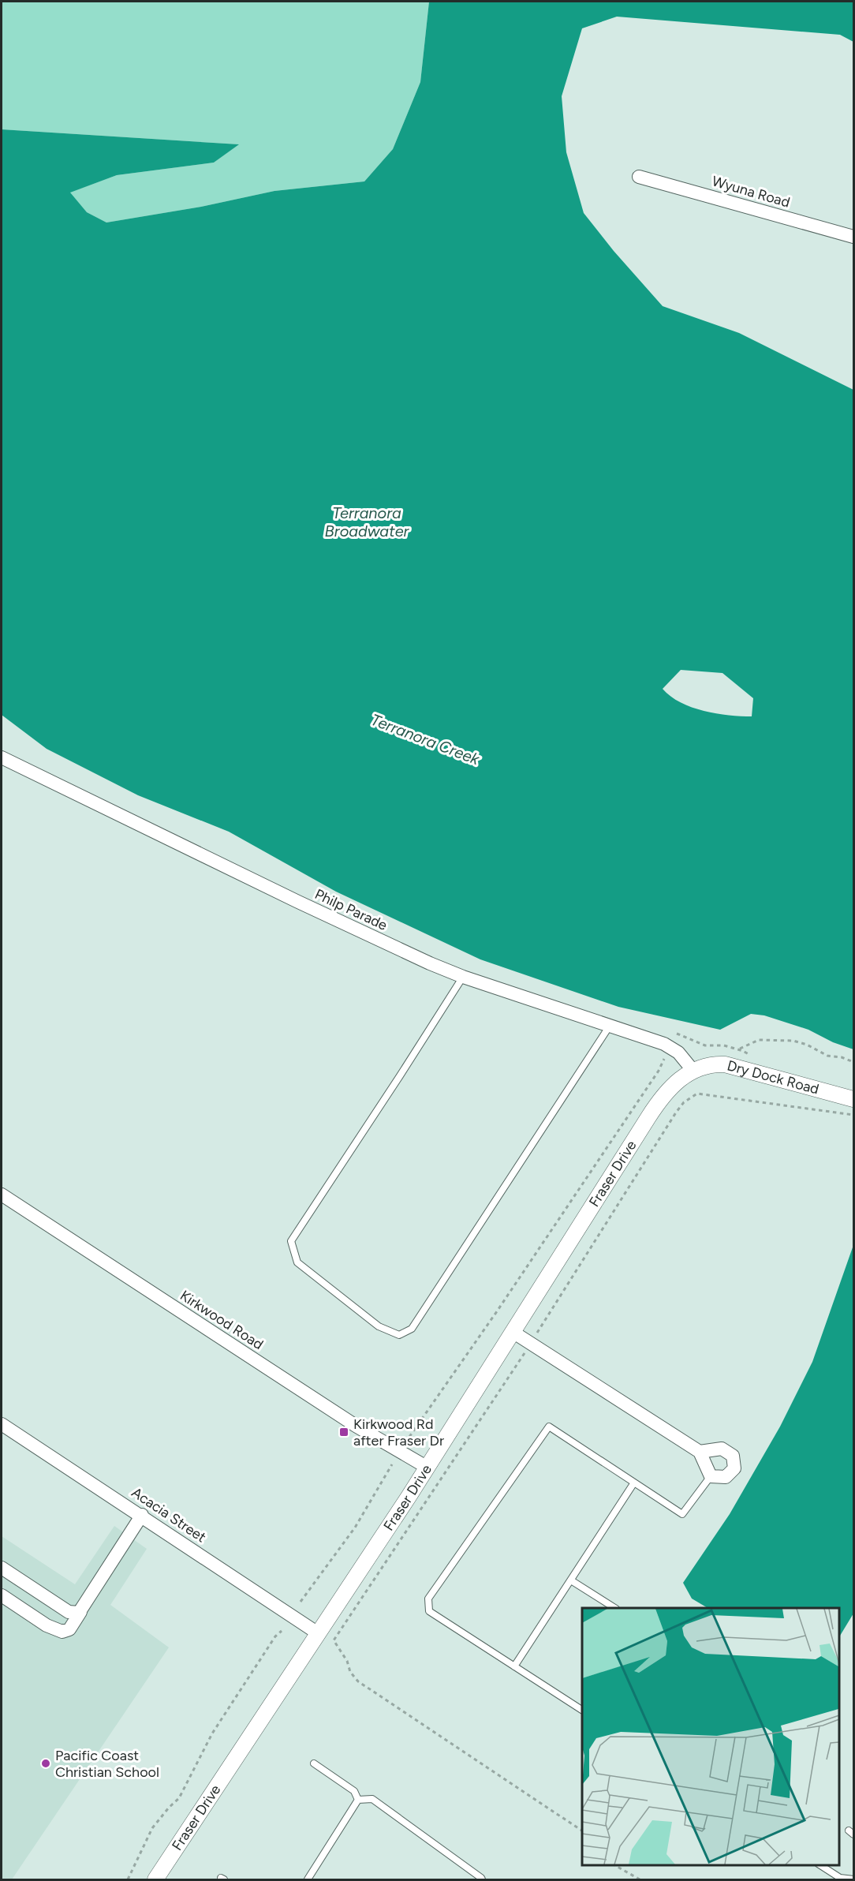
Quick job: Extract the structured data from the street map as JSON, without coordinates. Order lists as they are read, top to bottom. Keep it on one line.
{"streets":{"street":["Wyuna Road","Philp Parade","Dry Dock Road","Fraser Drive","Kirkwood Road","Acacia Street"]},"crossings":[["Philp Parade","Dry Dock Road"],["Philp Parade","Fraser Drive"],["Dry Dock Road","Fraser Drive"],["Fraser Drive","Kirkwood Road"],["Fraser Drive","Acacia Street"]],"water":["Terranora Broadwater","Terranora Creek"],"places":{"transit":["Kirkwood Rd after Fraser Dr"],"other":["Pacific Coast Christian School"]}}
